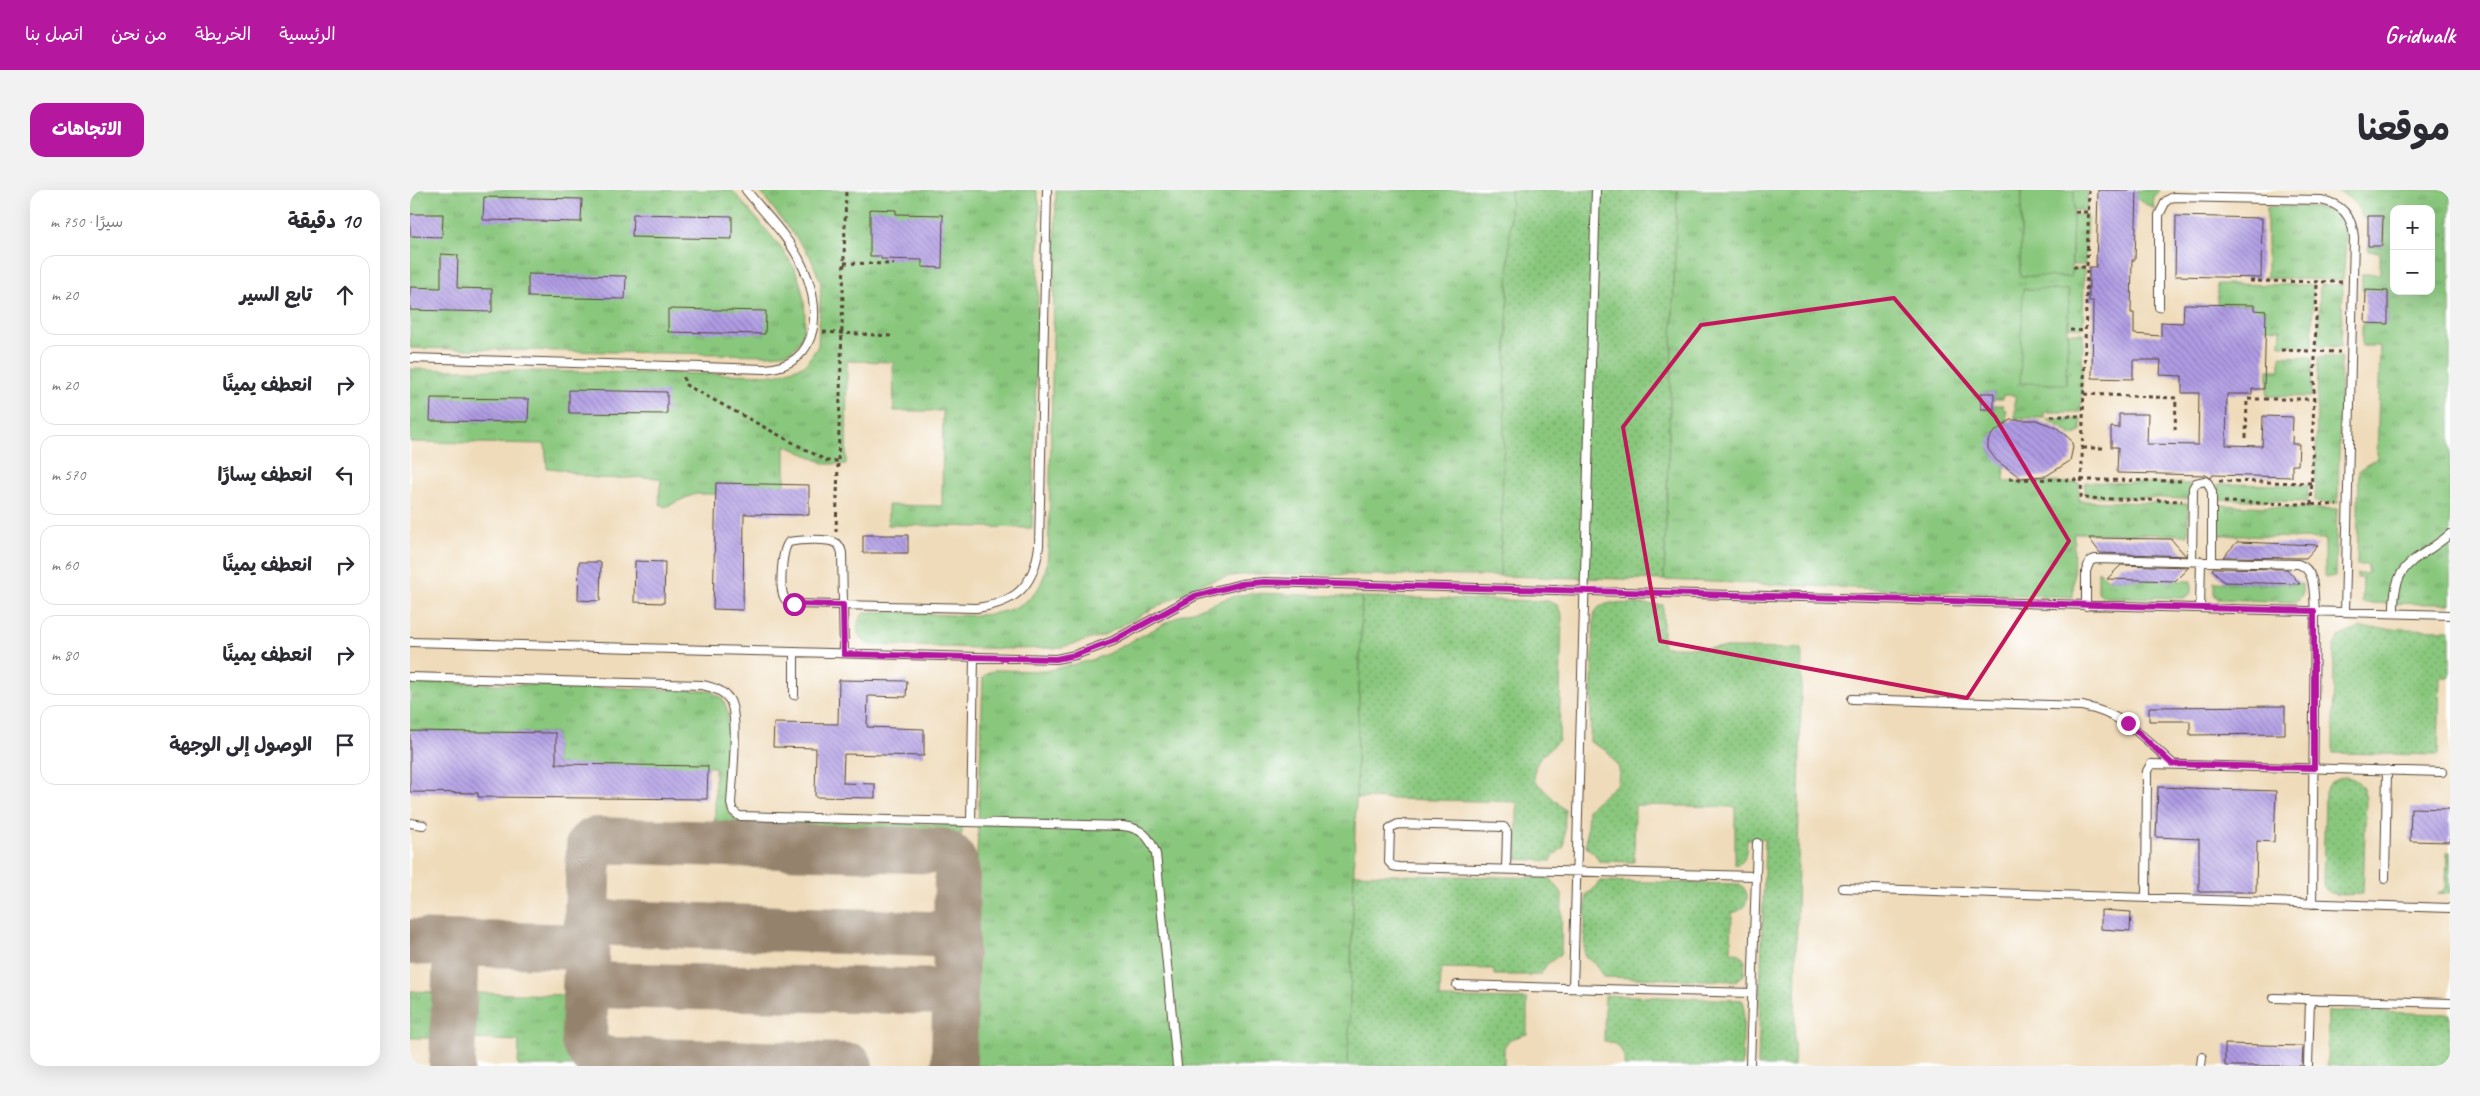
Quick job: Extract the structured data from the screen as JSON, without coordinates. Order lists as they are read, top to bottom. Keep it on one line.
{"page":{"header":"Gridwalk","nav":["الرئيسية","الخريطة","من نحن","اتصل بنا"],"title":"موقعنا","buttons":"الاتجاهات","heading":["10 دقيقة","سيرًا · 750 m"],"map_buttons":["+","−"],"list":[["تابع السير","20 m"],["انعطف يمينًا","20 m"],["انعطف يسارًا","570 m"],["انعطف يمينًا","60 m"],["انعطف يمينًا","80 m"],"الوصول إلى الوجهة"]}}
